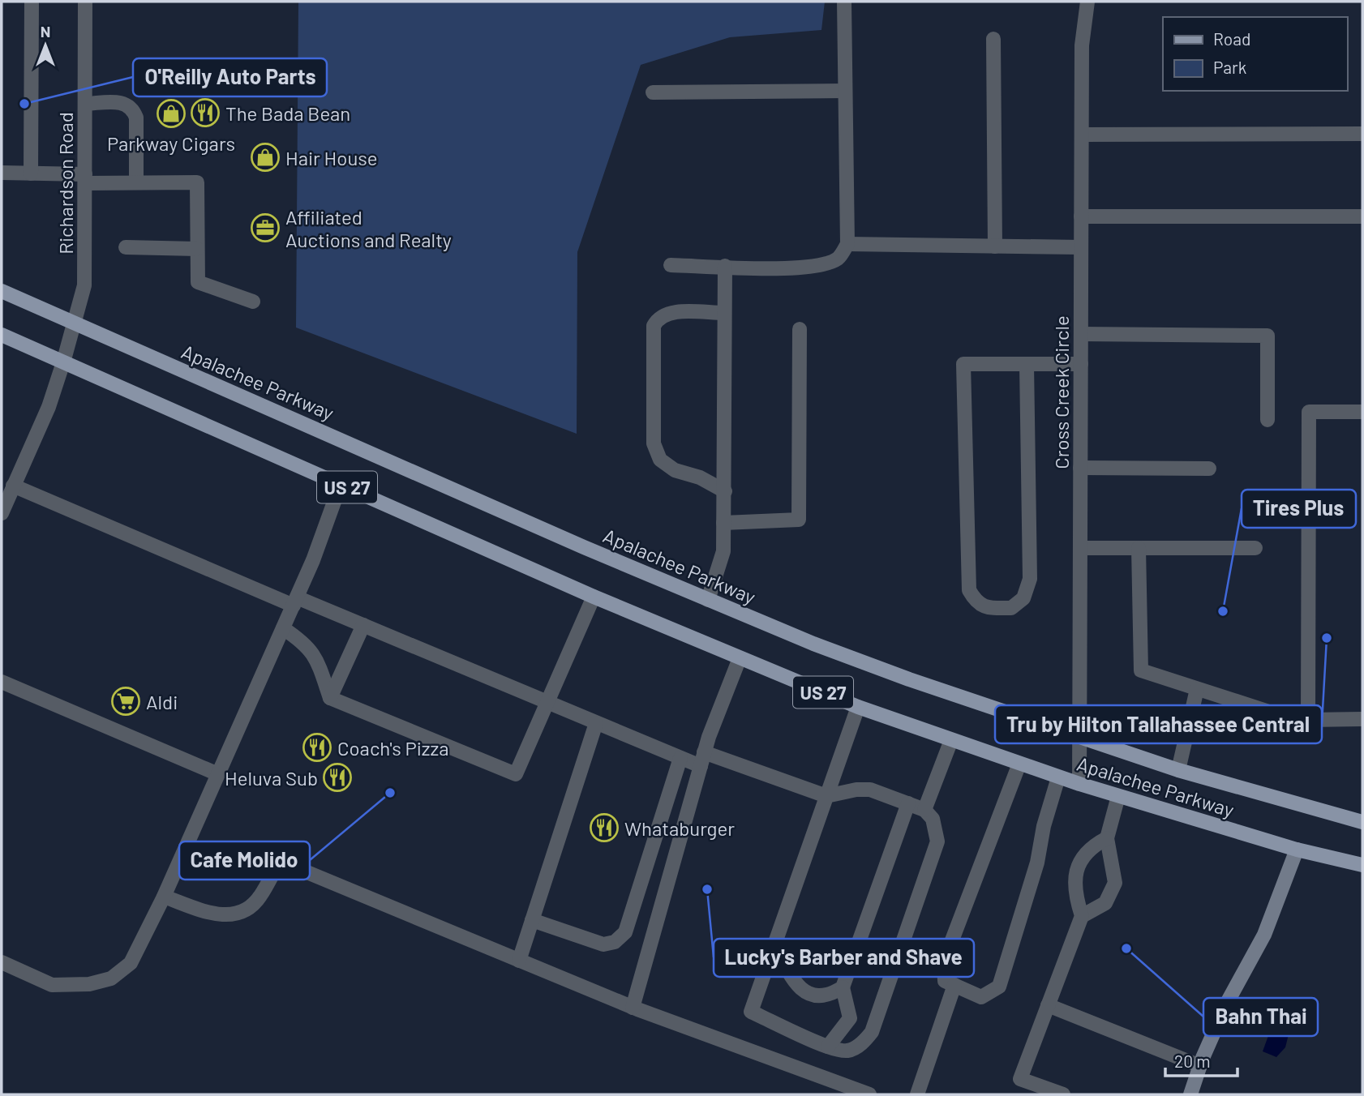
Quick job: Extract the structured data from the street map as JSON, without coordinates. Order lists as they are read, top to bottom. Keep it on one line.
{"streets":{"main road":["Apalachee Parkway","US 27"],"street":["Richardson Road","Cross Creek Circle"]},"crossings":[["Richardson Road","Apalachee Parkway"],["Apalachee Parkway","Cross Creek Circle"]],"places":{"other":["O'Reilly Auto Parts","Tires Plus","Tru by Hilton Tallahassee Central","Cafe Molido","Lucky's Barber and Shave","Bahn Thai"],"restaurant":["The Bada Bean","Coach's Pizza","Heluva Sub","Whataburger"],"shop":["Parkway Cigars","Hair House"],"office":["Affiliated Auctions and Realty"],"supermarket":["Aldi"]},"legend":["Road","Park"],"scale_bar":"20 m","north":"top"}
